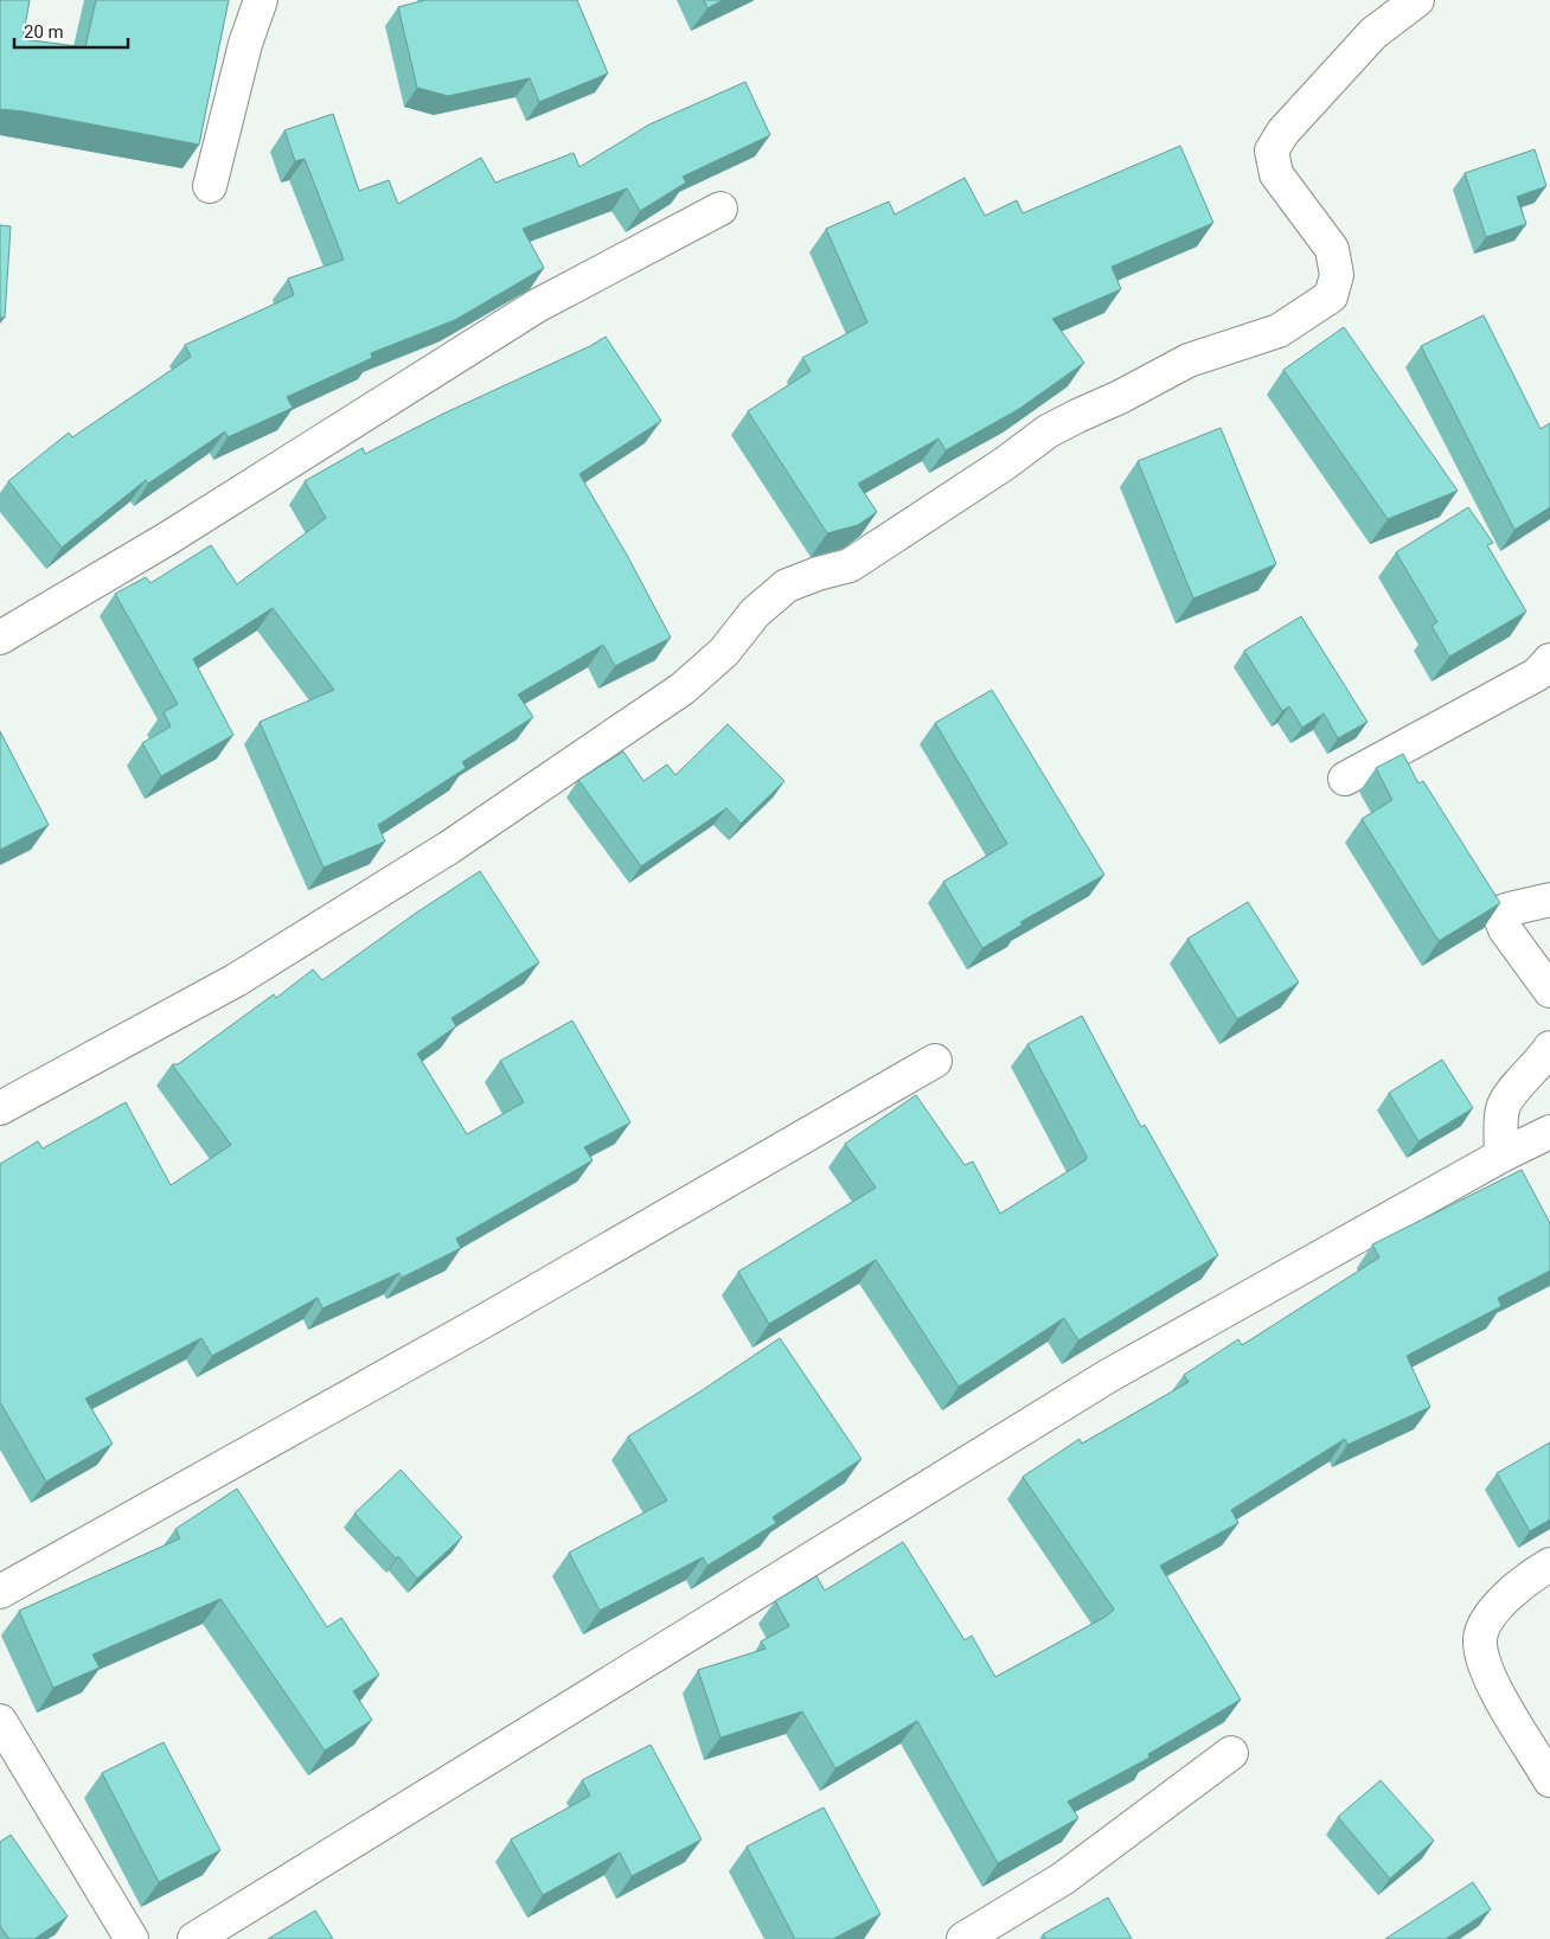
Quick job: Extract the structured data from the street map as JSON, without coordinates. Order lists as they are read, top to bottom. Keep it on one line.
{"scale_bar":"20 m"}
